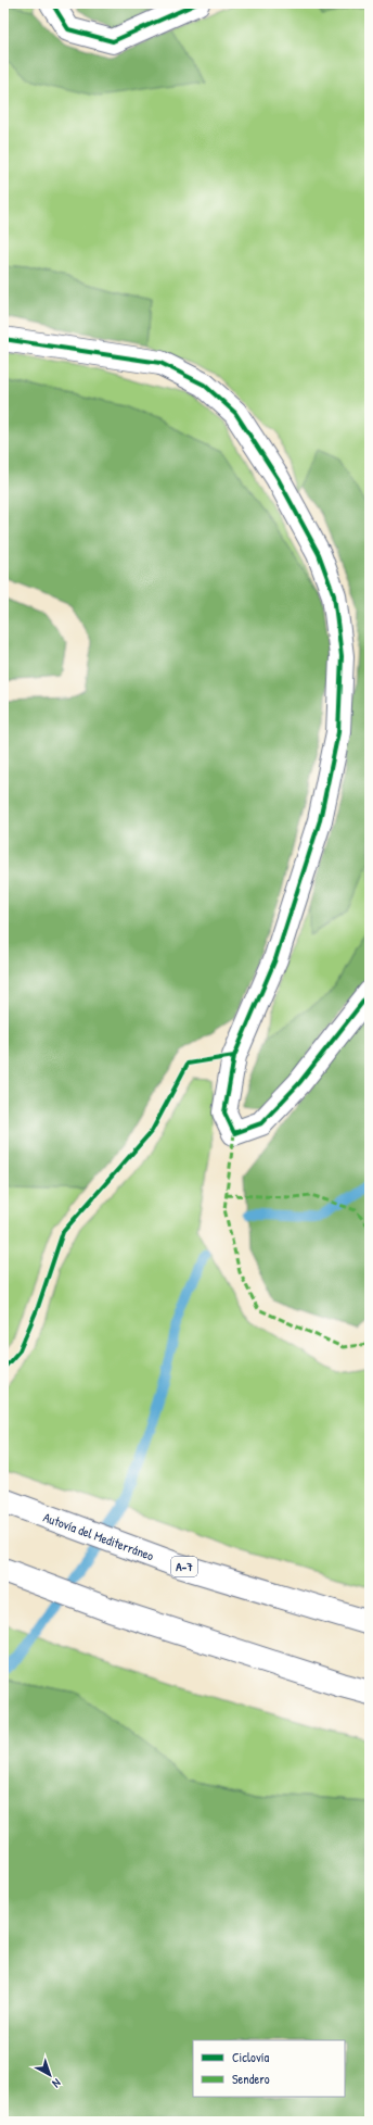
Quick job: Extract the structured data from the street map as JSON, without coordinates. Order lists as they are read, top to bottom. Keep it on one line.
{"streets":{"main road":["Autovía del Mediterráneo","A-7"]},"legend":["Ciclovía","Sendero"],"north":"bottom right"}
